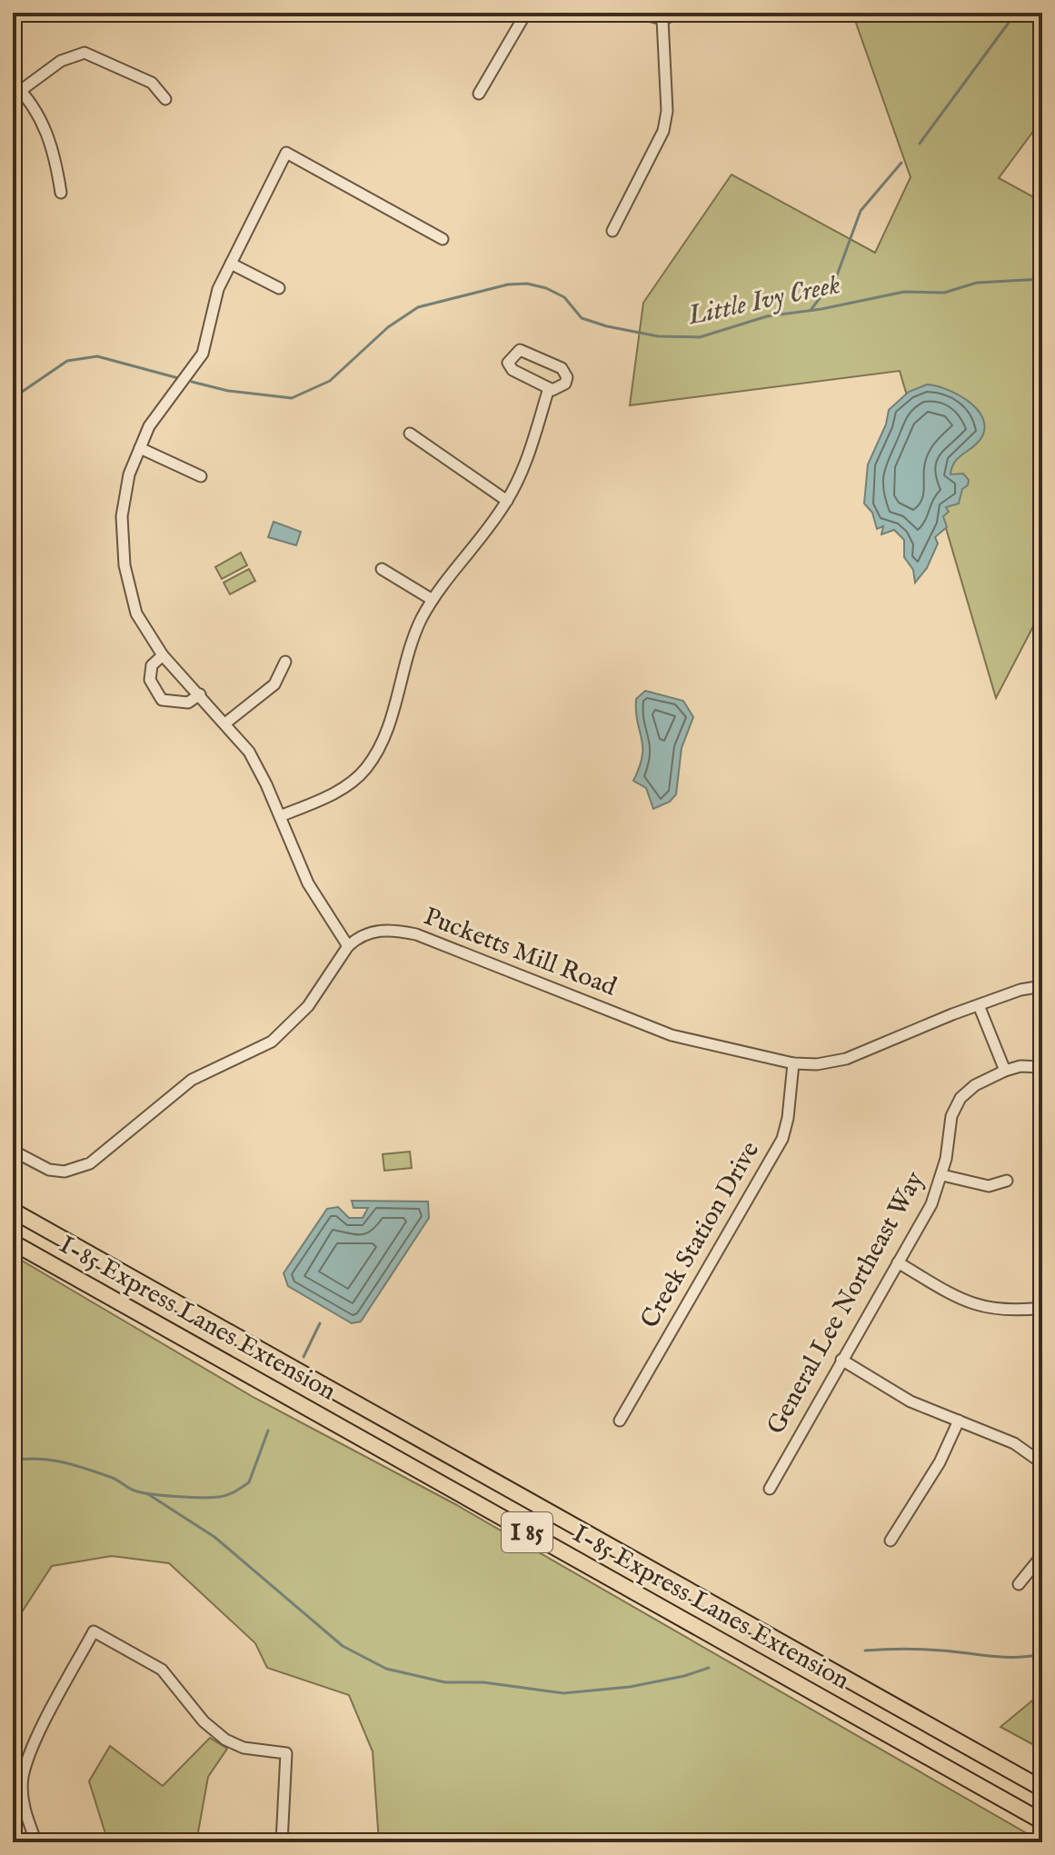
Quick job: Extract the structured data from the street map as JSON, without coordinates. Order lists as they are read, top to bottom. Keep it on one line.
{"streets":{"highway":["I-85 Express Lanes Extension","I 85"],"street":["Pucketts Mill Road","Creek Station Drive","General Lee Northeast Way"]},"crossings":[["Pucketts Mill Road","Creek Station Drive"]],"water":["Little Ivy Creek"]}
